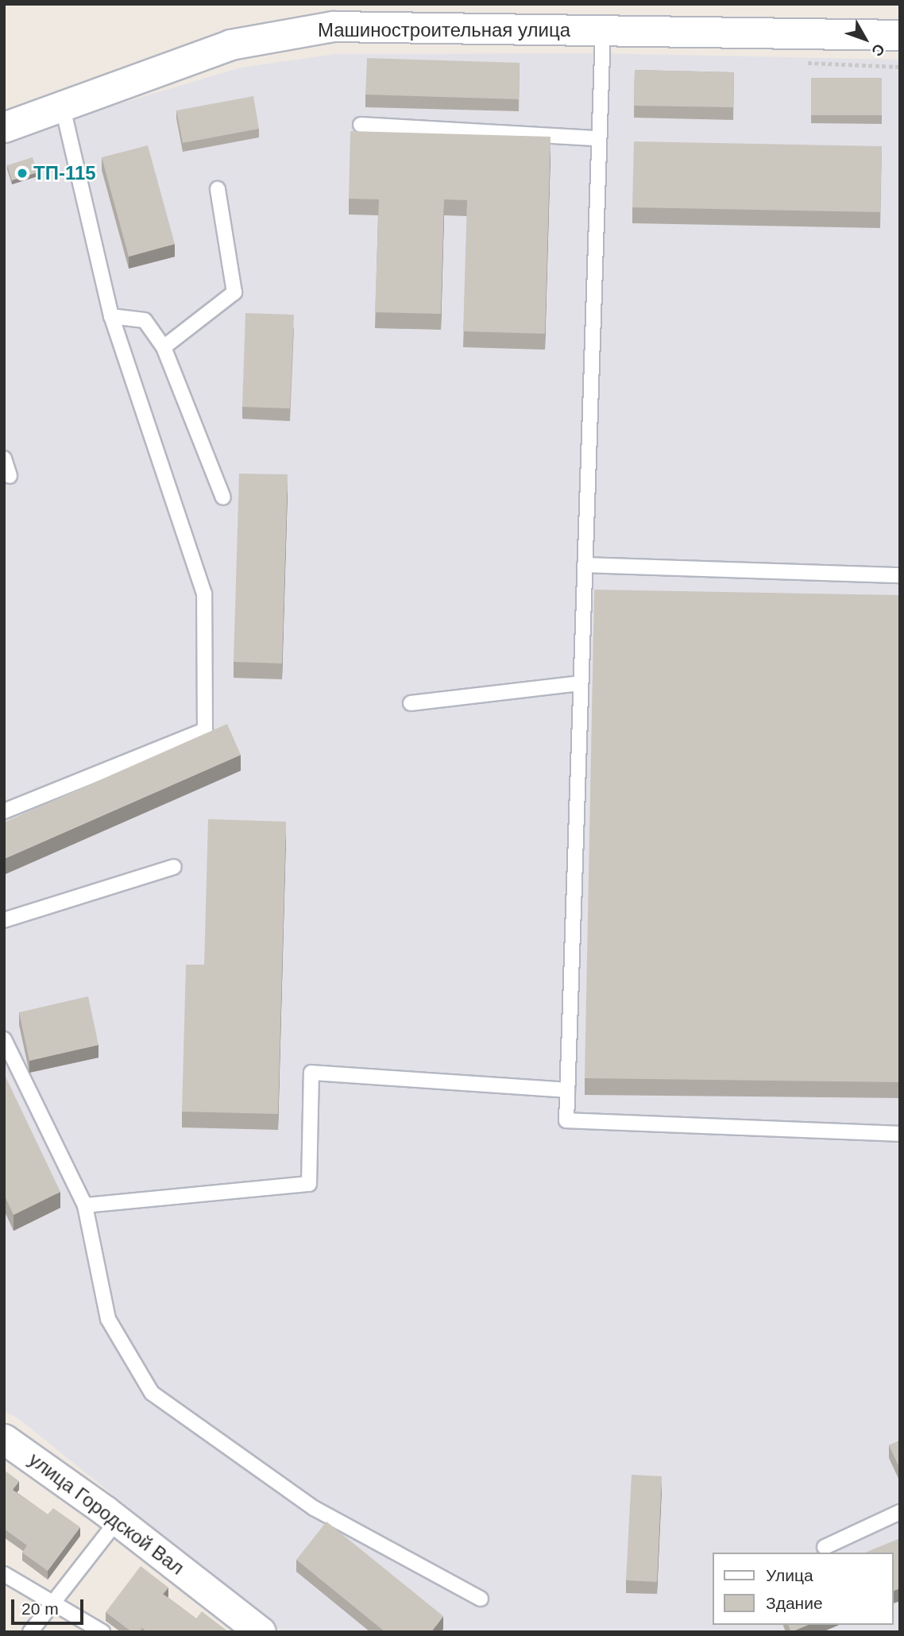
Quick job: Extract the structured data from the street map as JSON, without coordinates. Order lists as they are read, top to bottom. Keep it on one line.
{"streets":{"street":["Машиностроительная улица","улица Городской Вал"]},"places":["ТП-115"],"legend":["Улица","Здание"],"scale_bar":"20 m","north":"bottom right"}
